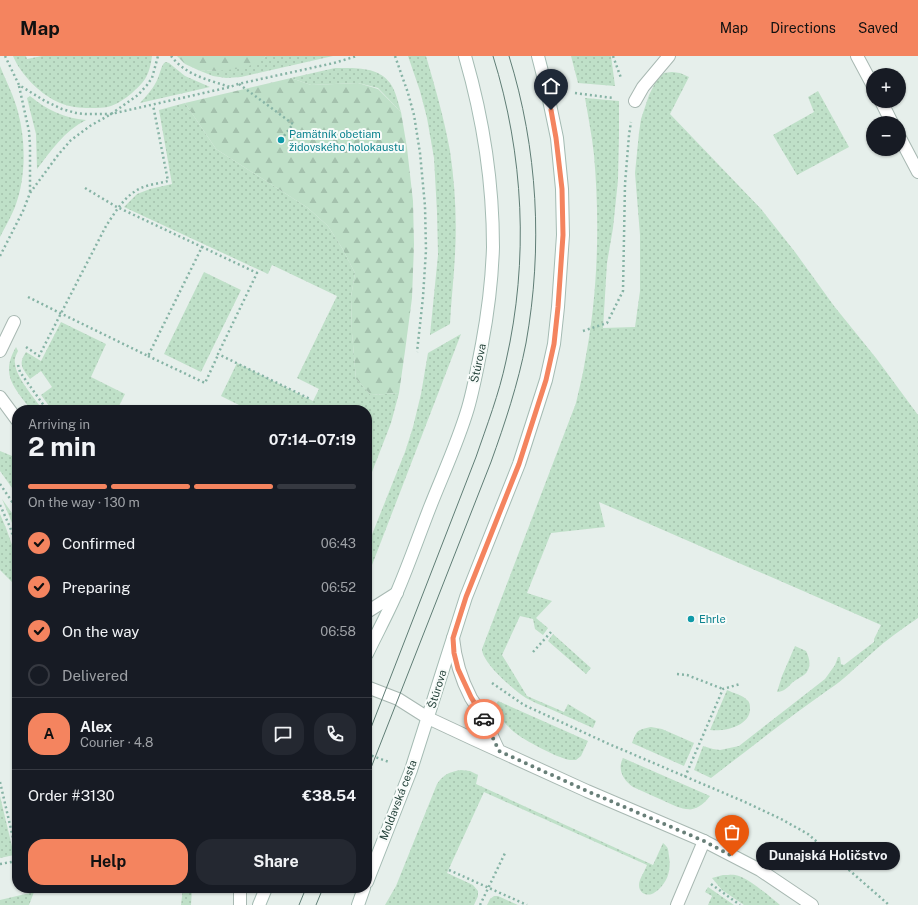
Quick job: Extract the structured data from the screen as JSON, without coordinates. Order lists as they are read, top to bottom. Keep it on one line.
{"streets":{"street":["Štúrova","Moldavská cesta"]},"crossings":[["Štúrova","Moldavská cesta"]],"places":["Pamätník obetiam židovského holokaustu","Ehrle","Dunajská Holičstvo"],"page":{"header":"Map","nav":["Map","Directions","Saved"],"map_buttons":["+","−"],"heading":["2 min","Arriving in","07:14–07:19"],"panel":["Alex","Courier · 4.8","Order #3130","€38.54"],"bar":"On the way · 130 m","list":[["Confirmed","06:43"],["Preparing","06:52"],["On the way","06:58"],"Delivered"],"round":"A","buttons":["Help","Share"],"bubble":"Dunajská Holičstvo"}}
